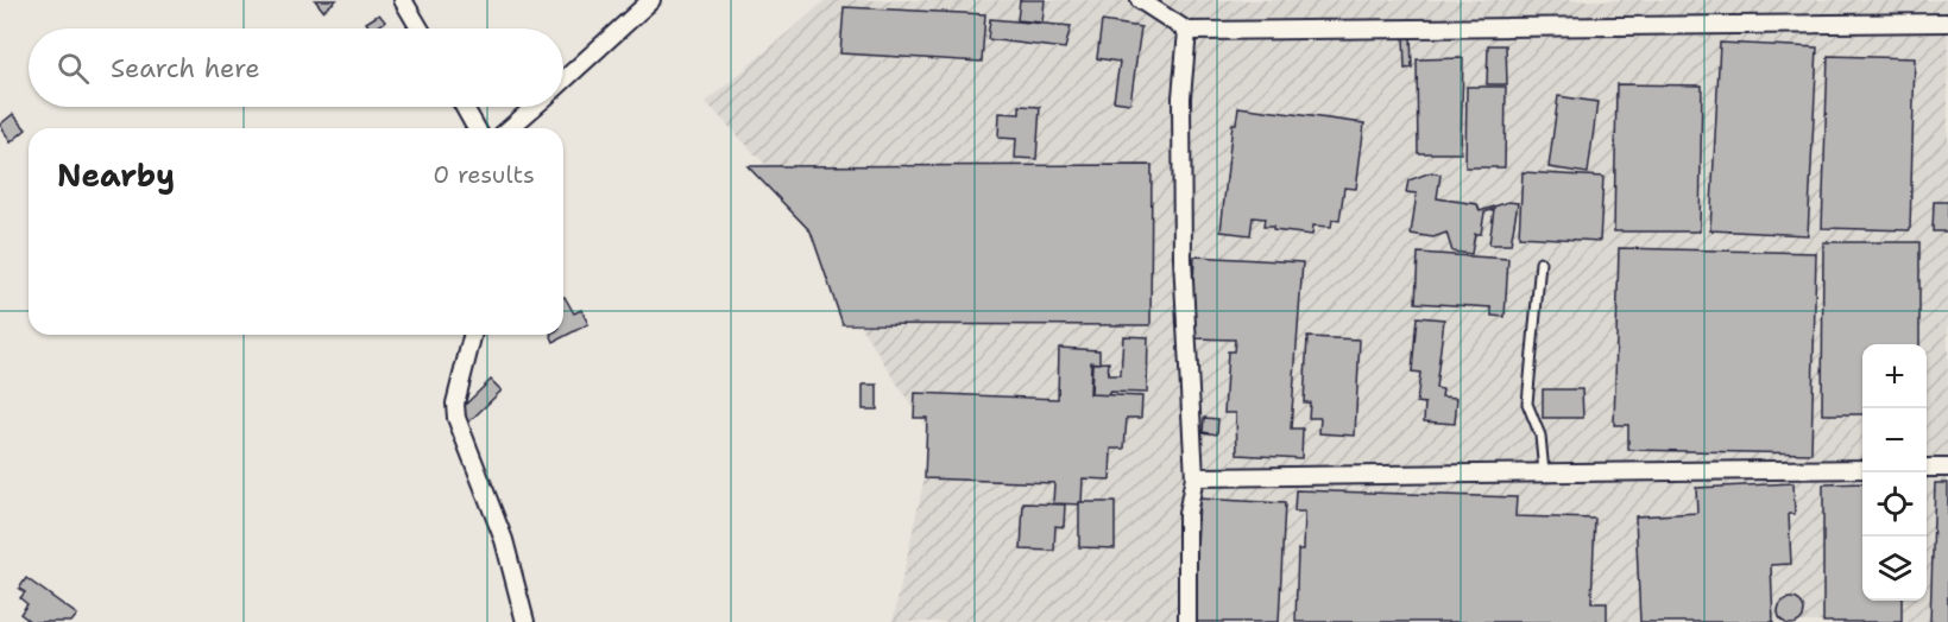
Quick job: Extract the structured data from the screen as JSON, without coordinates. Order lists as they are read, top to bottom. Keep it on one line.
{"page":{"search":"Search here","heading":["Nearby","0 results"],"map_buttons":["+","−"]}}
